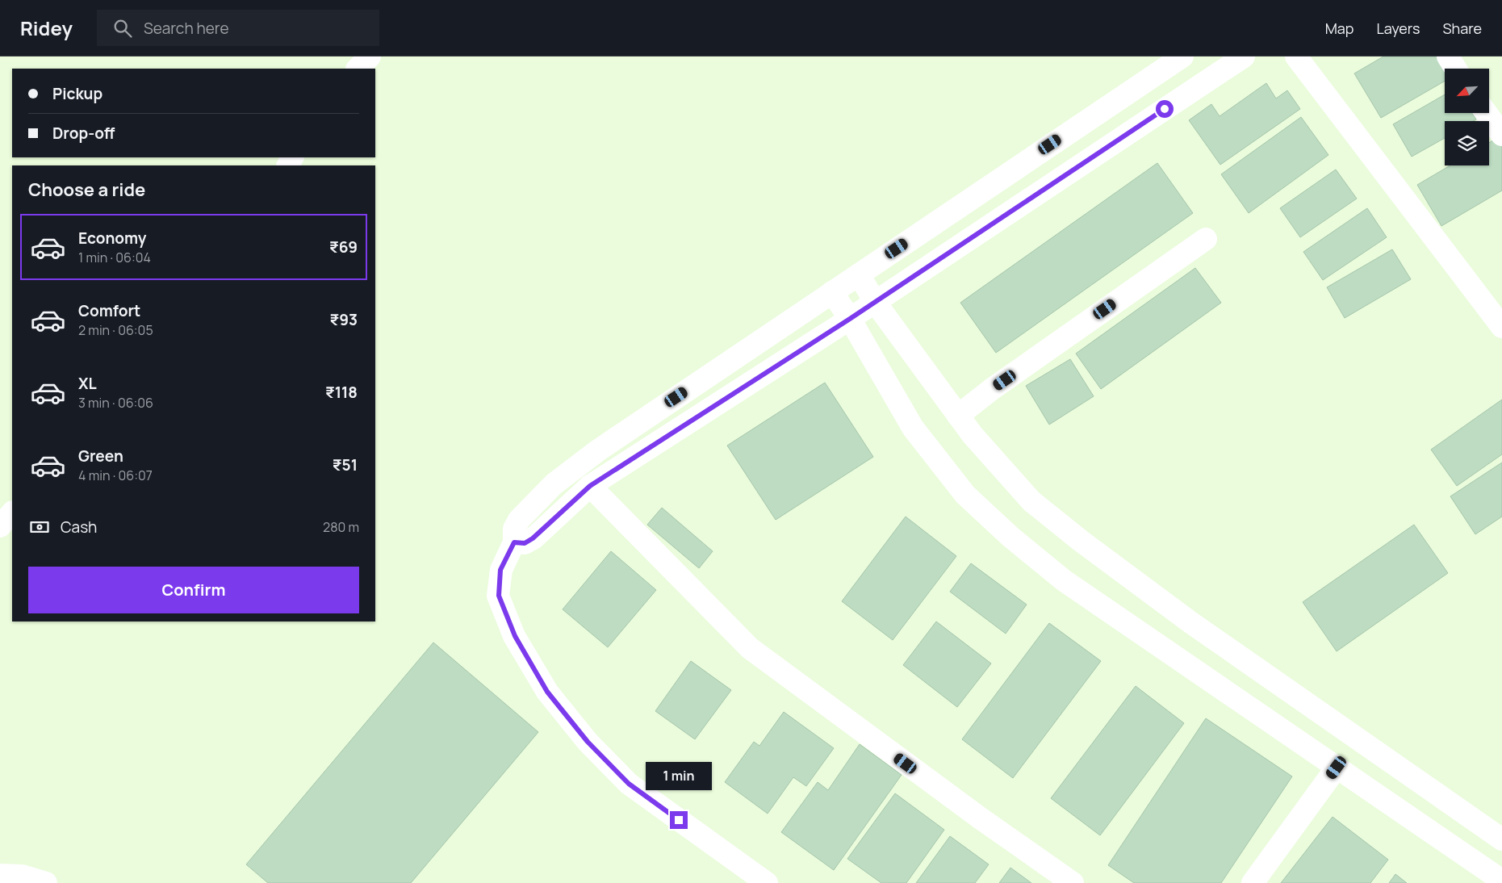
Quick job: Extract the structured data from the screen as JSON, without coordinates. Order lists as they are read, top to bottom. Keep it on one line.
{"north":"bottom left","page":{"header":"Ridey","search":"Search here","nav":["Map","Layers","Share"],"banner":["Pickup","Drop-off"],"heading":"Choose a ride","list":[{"name":"Economy","note":"1 min · 06:04","value":"₹69"},{"name":"Comfort","note":"2 min · 06:05","value":"₹93"},{"name":"XL","note":"3 min · 06:06","value":"₹118"},{"name":"Green","note":"4 min · 06:07","value":"₹51"}],"pay":["Cash","280 m"],"buttons":"Confirm","bubble":"1 min"}}
